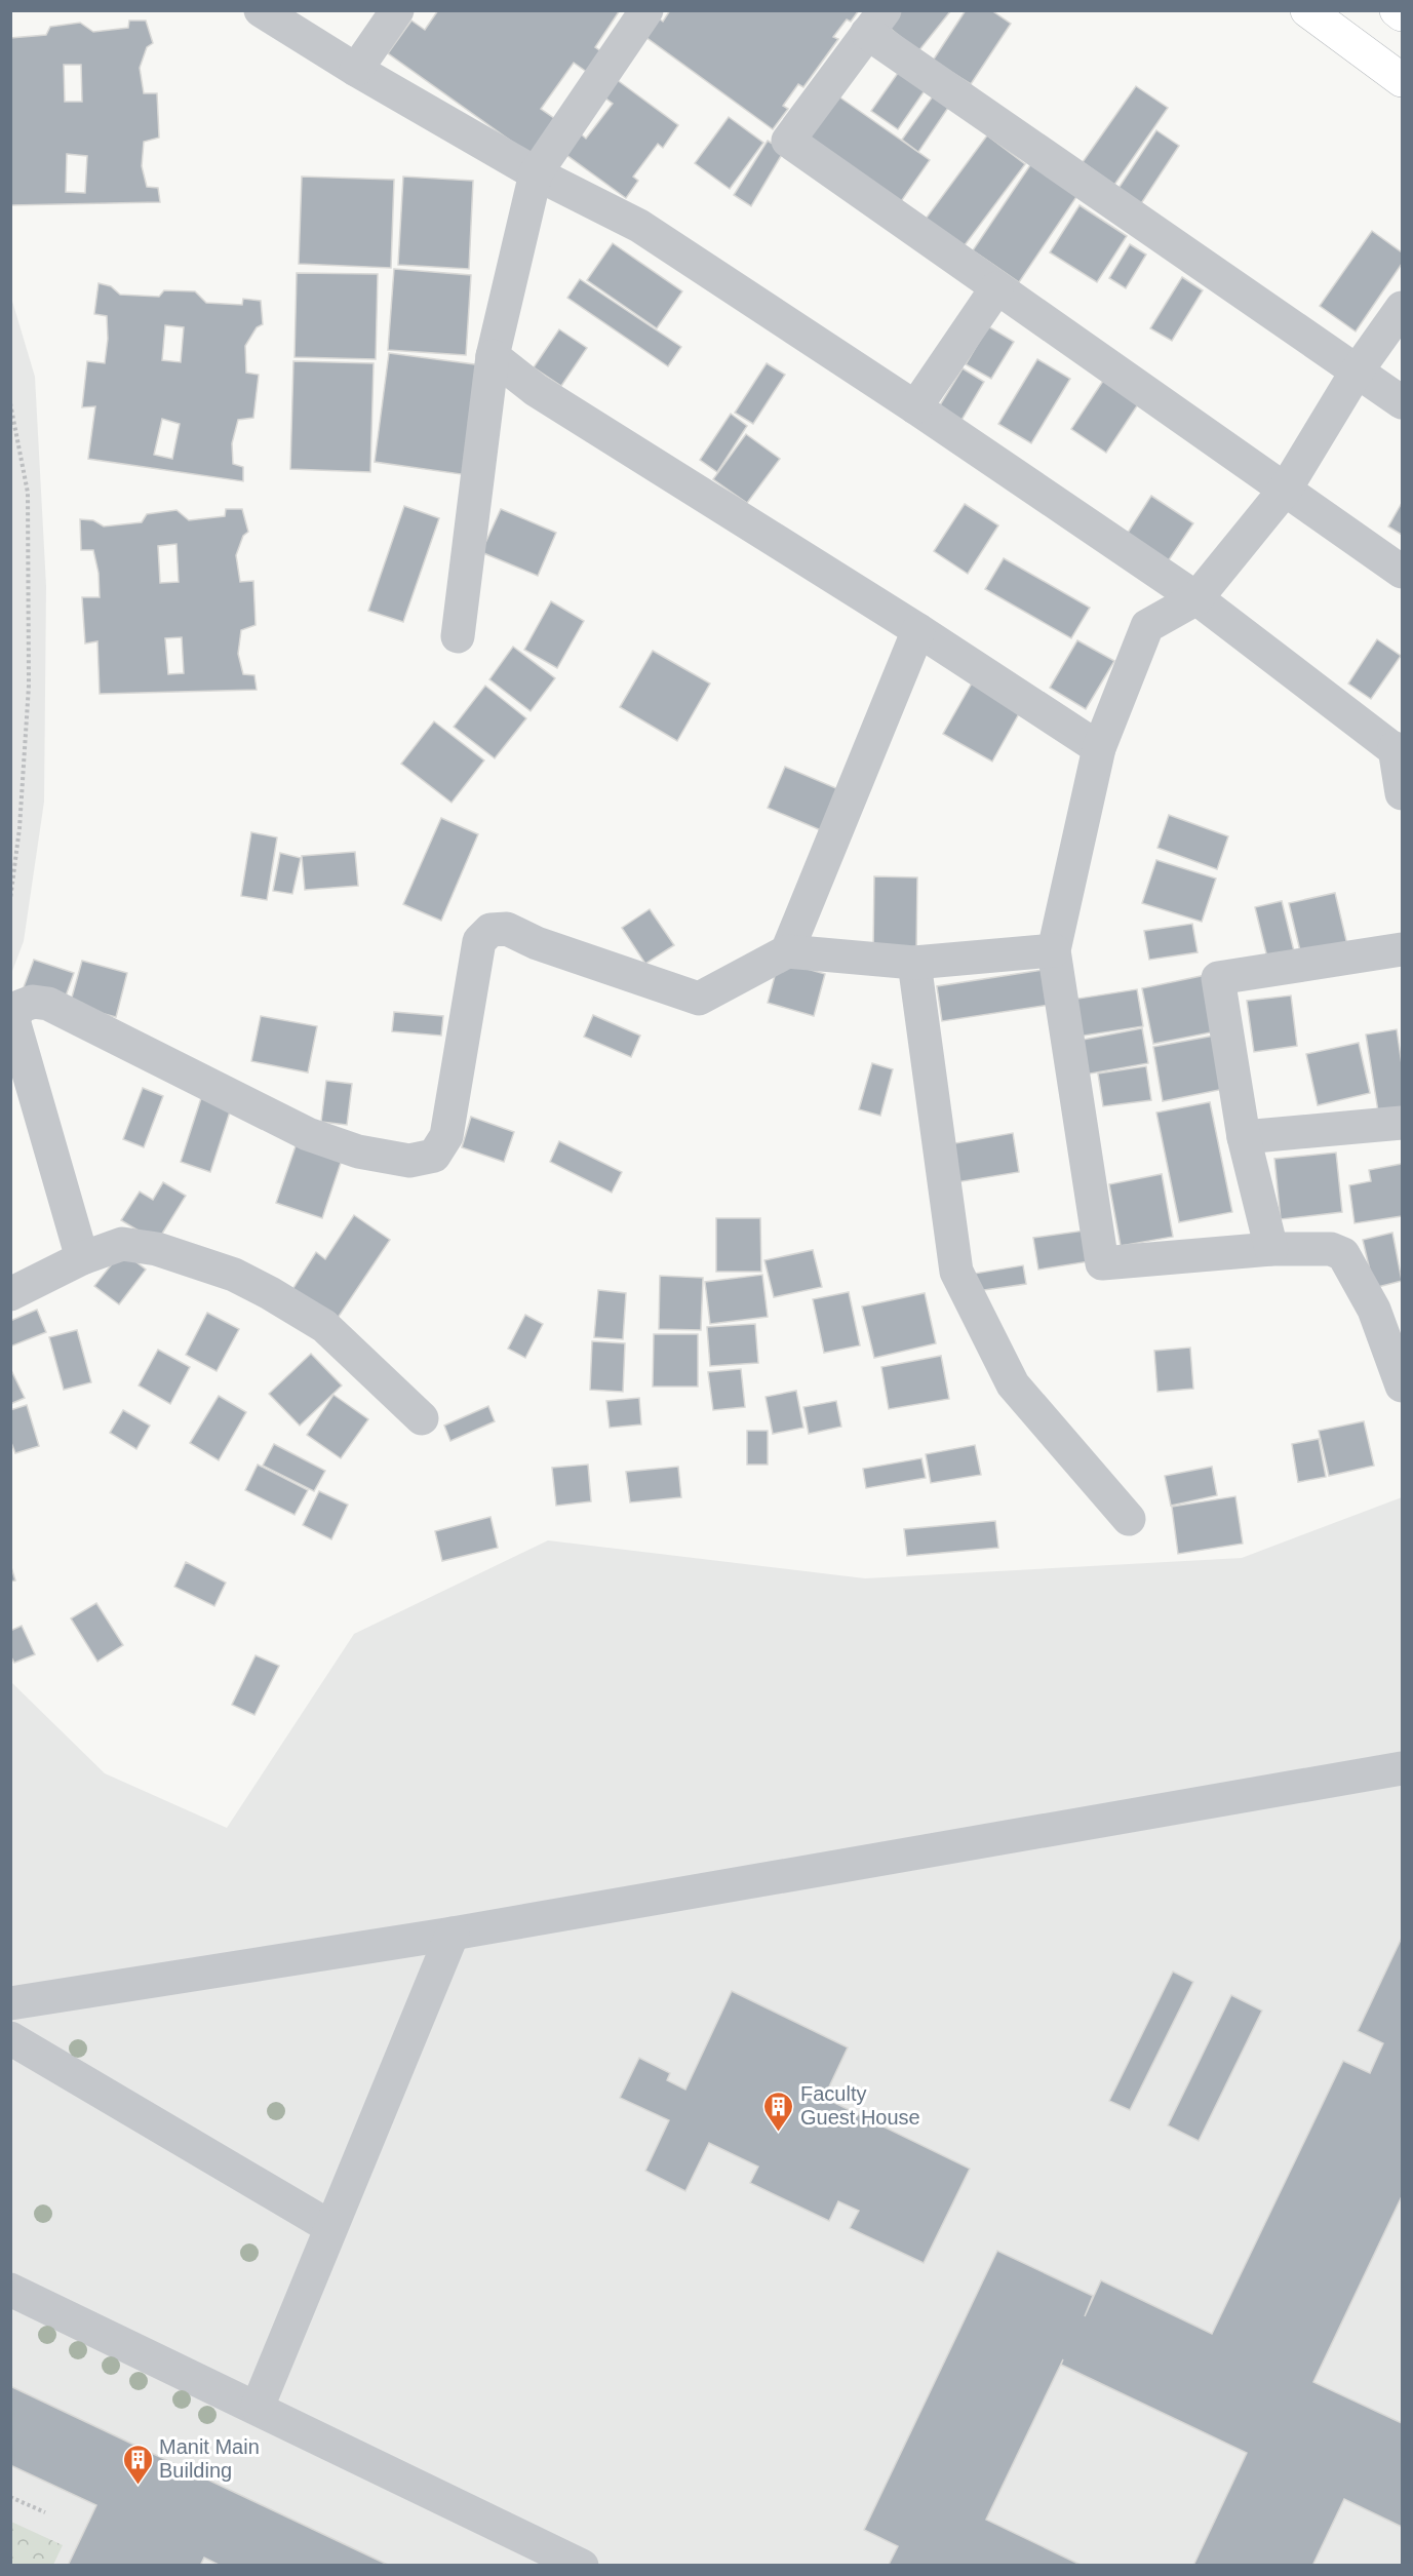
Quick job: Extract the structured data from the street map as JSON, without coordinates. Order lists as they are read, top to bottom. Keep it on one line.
{"places":{"building":["Faculty Guest House","Manit Main Building"]}}
